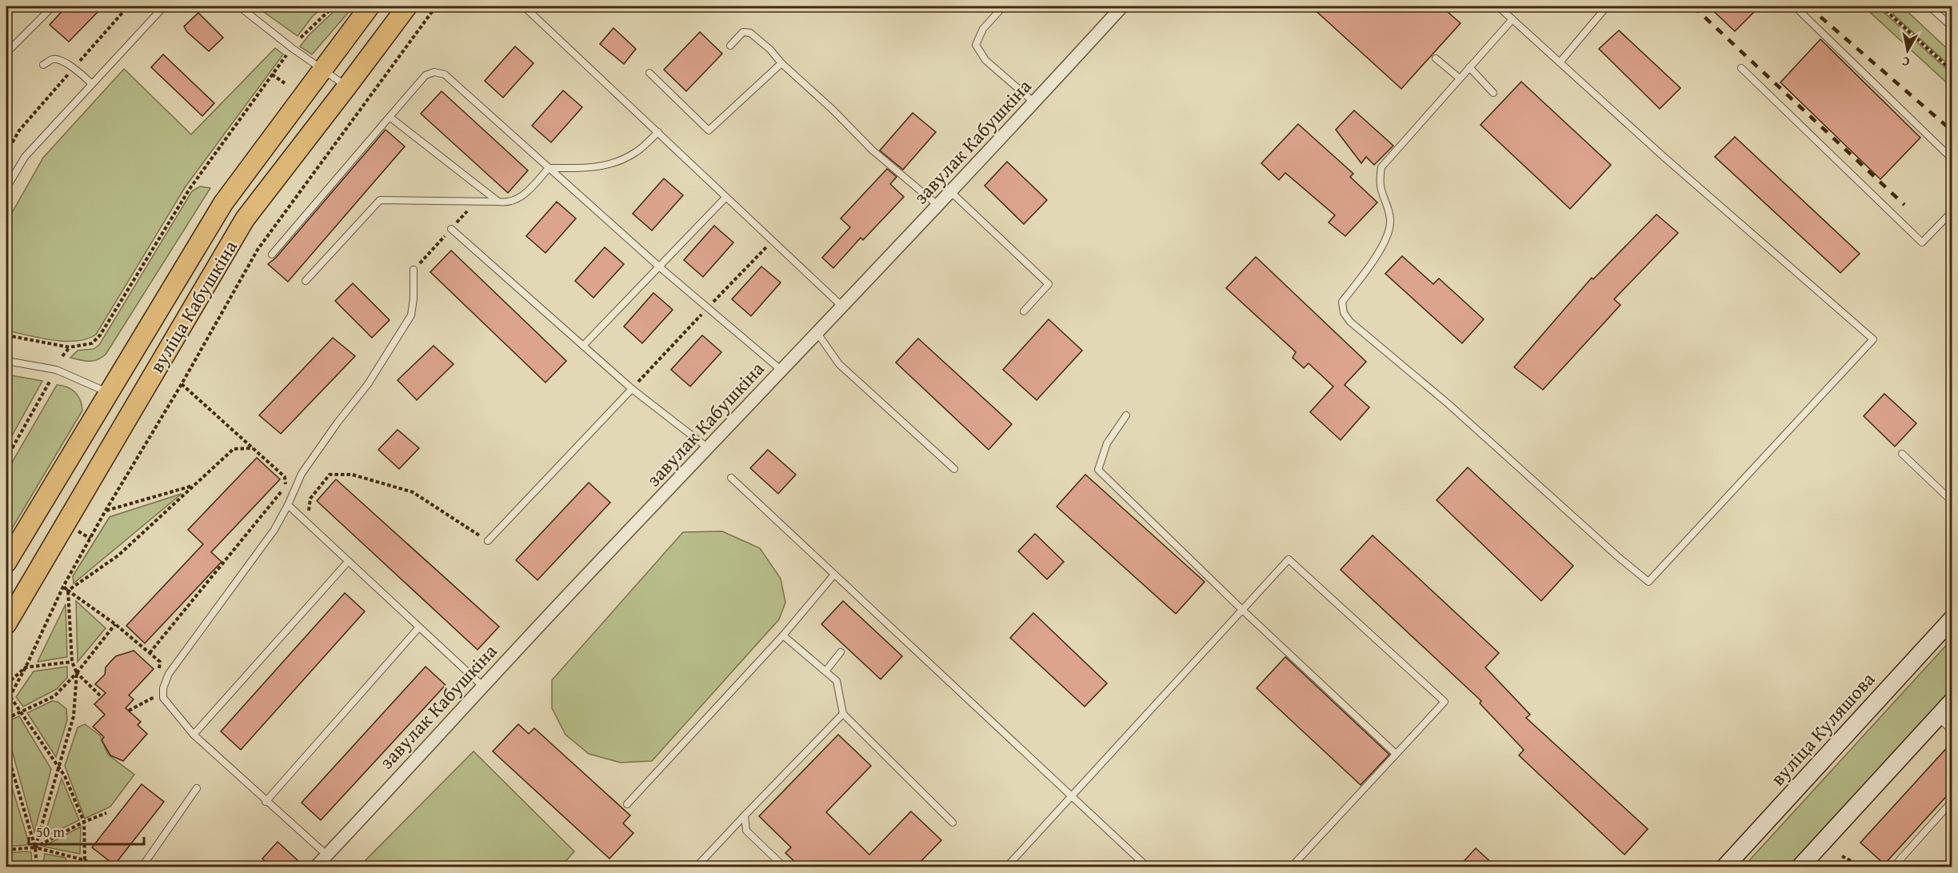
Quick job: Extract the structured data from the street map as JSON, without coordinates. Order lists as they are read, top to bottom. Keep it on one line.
{"streets":{"main road":["вуліца Кабушкіна","вуліца Куляшова"],"street":["завулак Кабушкіна"]},"scale_bar":"50 m","north":"bottom"}
